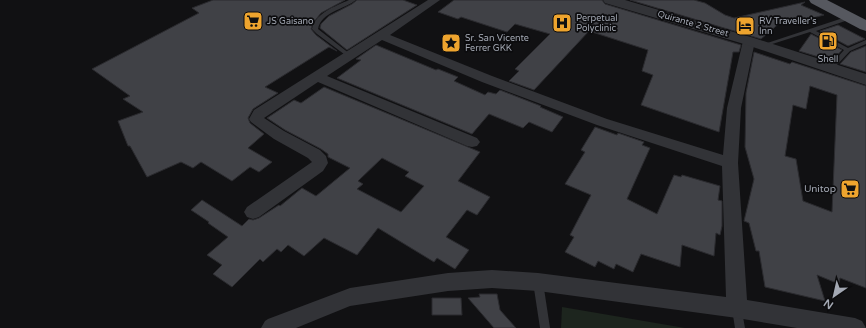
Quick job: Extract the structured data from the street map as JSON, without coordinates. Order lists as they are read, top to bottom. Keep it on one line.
{"streets":{"street":["Quirante 2 Street"]},"places":{"supermarket":["JS Gaisano","Unitop"],"hospital":["Perpetual Polyclinic"],"hotel":["RV Traveller's Inn"],"fuel station":["Shell"],"place":["Sr. San Vicente Ferrer GKK"]},"north":"bottom left"}
